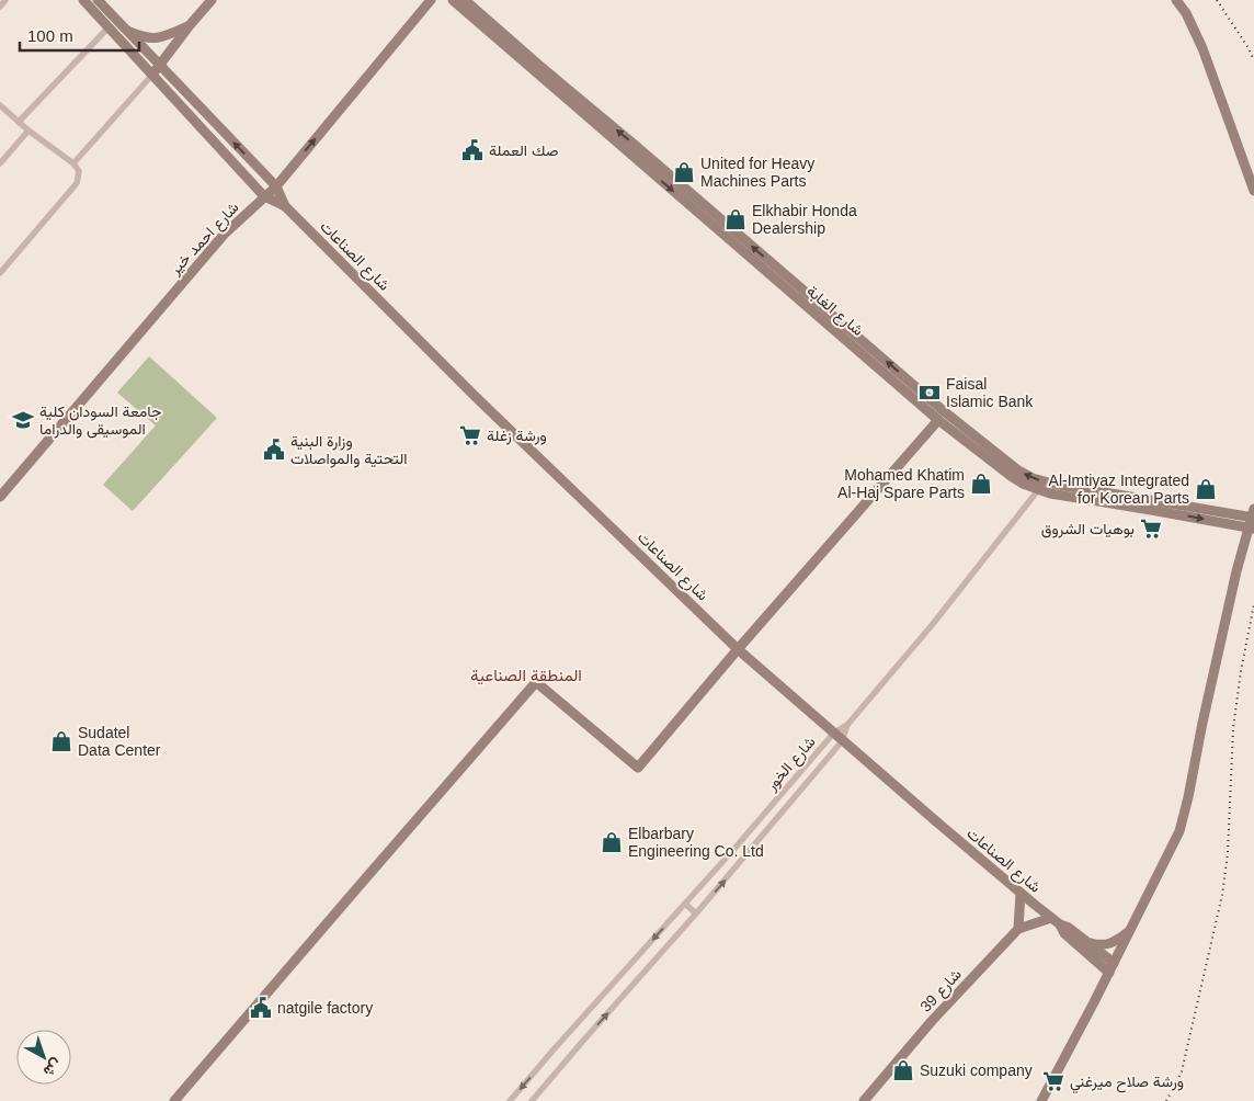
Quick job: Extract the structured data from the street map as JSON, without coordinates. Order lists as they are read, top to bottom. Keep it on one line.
{"streets":{"street":["شارع احمد خير","شارع الصناعات","شارع الغابة","شارع الخور","شارع 39"]},"crossings":[["شارع الصناعات","شارع الخور"],["شارع الصناعات","شارع 39"],["شارع الغابة","شارع الخور"]],"one_way":["شارع احمد خير"],"districts":["المنطقة الصناعية"],"places":{"public building":["صك العملة","وزارة البنية التحتية والمواصلات","natgile factory"],"shop":["United for Heavy Machines Parts","Elkhabir Honda Dealership","Mohamed Khatim Al-Haj Spare Parts","Al-Imtiyaz Integrated for Korean Parts","Sudatel Data Center","Elbarbary Engineering Co. Ltd","Suzuki company"],"bank":["Faisal Islamic Bank"],"school or university":["جامعة السودان كلية الموسيقى والدراما"],"supermarket":["ورشة زغلة","بوهيات الشروق","ورشة صلاح ميرغني"]},"scale_bar":"100 m","north":"bottom right"}
